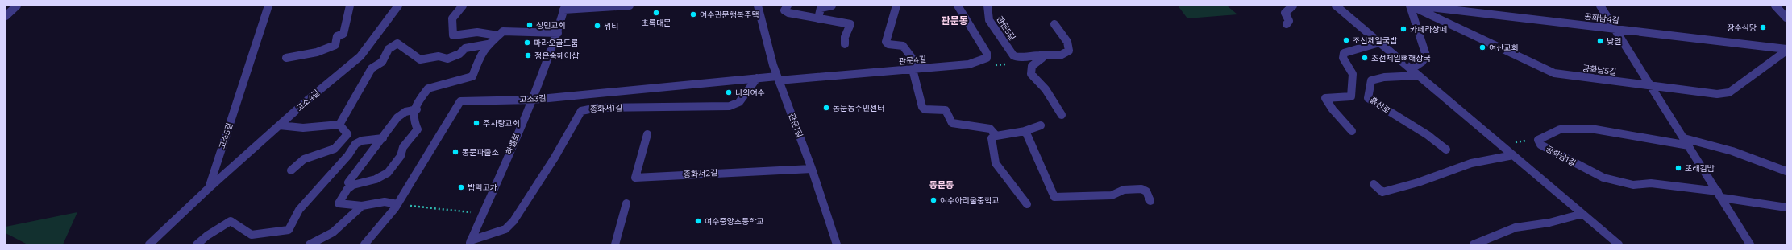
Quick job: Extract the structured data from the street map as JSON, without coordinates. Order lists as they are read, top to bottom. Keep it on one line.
{"streets":{"street":["공화남4길","관문5길","관문4길","공화남5길","고소3길","고소4길","흙산로","종화서1길","관문1길","고소5길","하멜로","공화남1길","종화서2길"]},"crossings":[["공화남4길","공화남5길"],["관문4길","고소3길"],["관문4길","관문1길"],["고소3길","종화서1길"],["고소3길","관문1길"],["고소3길","하멜로"],["고소4길","고소5길"],["종화서1길","하멜로"],["관문1길","종화서2길"]],"districts":["관문동","동문동"],"places":["초록대문","여수관문행복주택","성민교회","위티","장수식당","카페라상떼","조선제일국밥","낮일","파라오골드룸","여산교회","정은숙헤어샵","조선제일뼈해장국","나의여수","동문동주민센터","주사랑교회","동문파출소","또래김밥","밥먹고가","여수아리울중학교","여수중앙초등학교"]}
